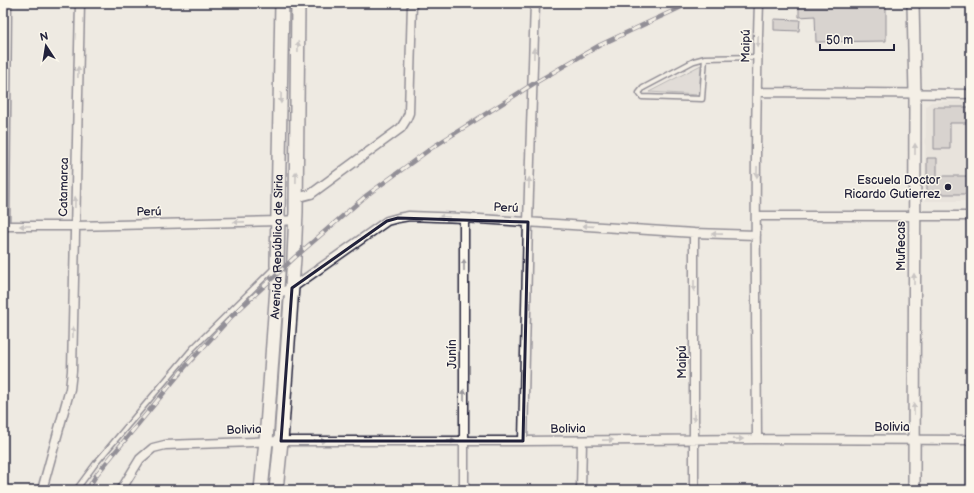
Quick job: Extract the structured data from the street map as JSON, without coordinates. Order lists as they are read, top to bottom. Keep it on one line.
{"streets":{"main road":["Avenida República de Siria"],"street":["Maipú","Catamarca","Perú","Muñecas","Junín","Bolivia"]},"crossings":[["Maipú","Perú"],["Maipú","Bolivia"],["Catamarca","Perú"],["Perú","Avenida República de Siria"],["Perú","Junín"],["Muñecas","Bolivia"],["Avenida República de Siria","Bolivia"],["Junín","Bolivia"]],"one_way":["Catamarca","Perú","Muñecas","Bolivia"],"places":["Escuela Doctor Ricardo Gutierrez"],"scale_bar":"50 m","north":"top"}
